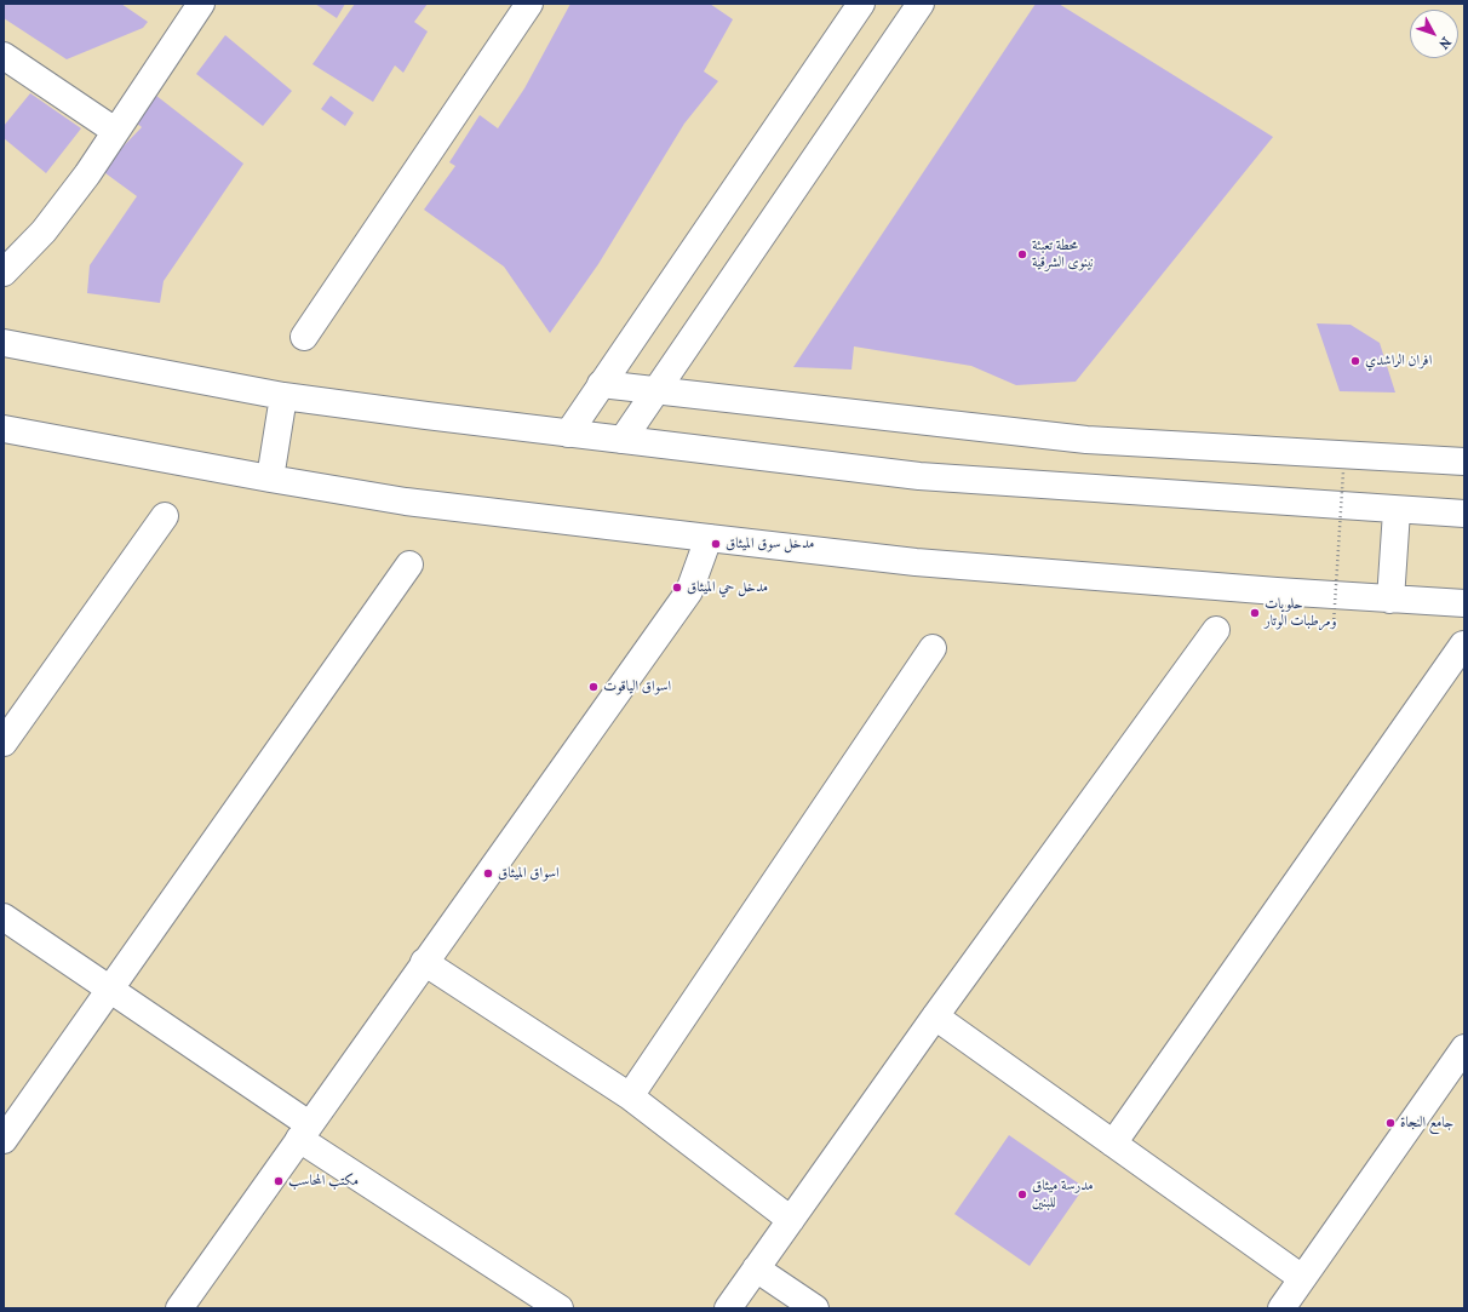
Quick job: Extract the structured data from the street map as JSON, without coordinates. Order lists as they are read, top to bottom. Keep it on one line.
{"places":["محطة تعبئة نينوى الشرقية","افران الراشدي","مدخل سوق الميثاق","مدخل حي الميثاق","حلويات ومرطبات الوتار","اسواق الياقوت","اسواق الميثاق","جامع النجاة","مكتب المحاسب","مدرسة ميثاق للبنين"],"north":"bottom right"}
